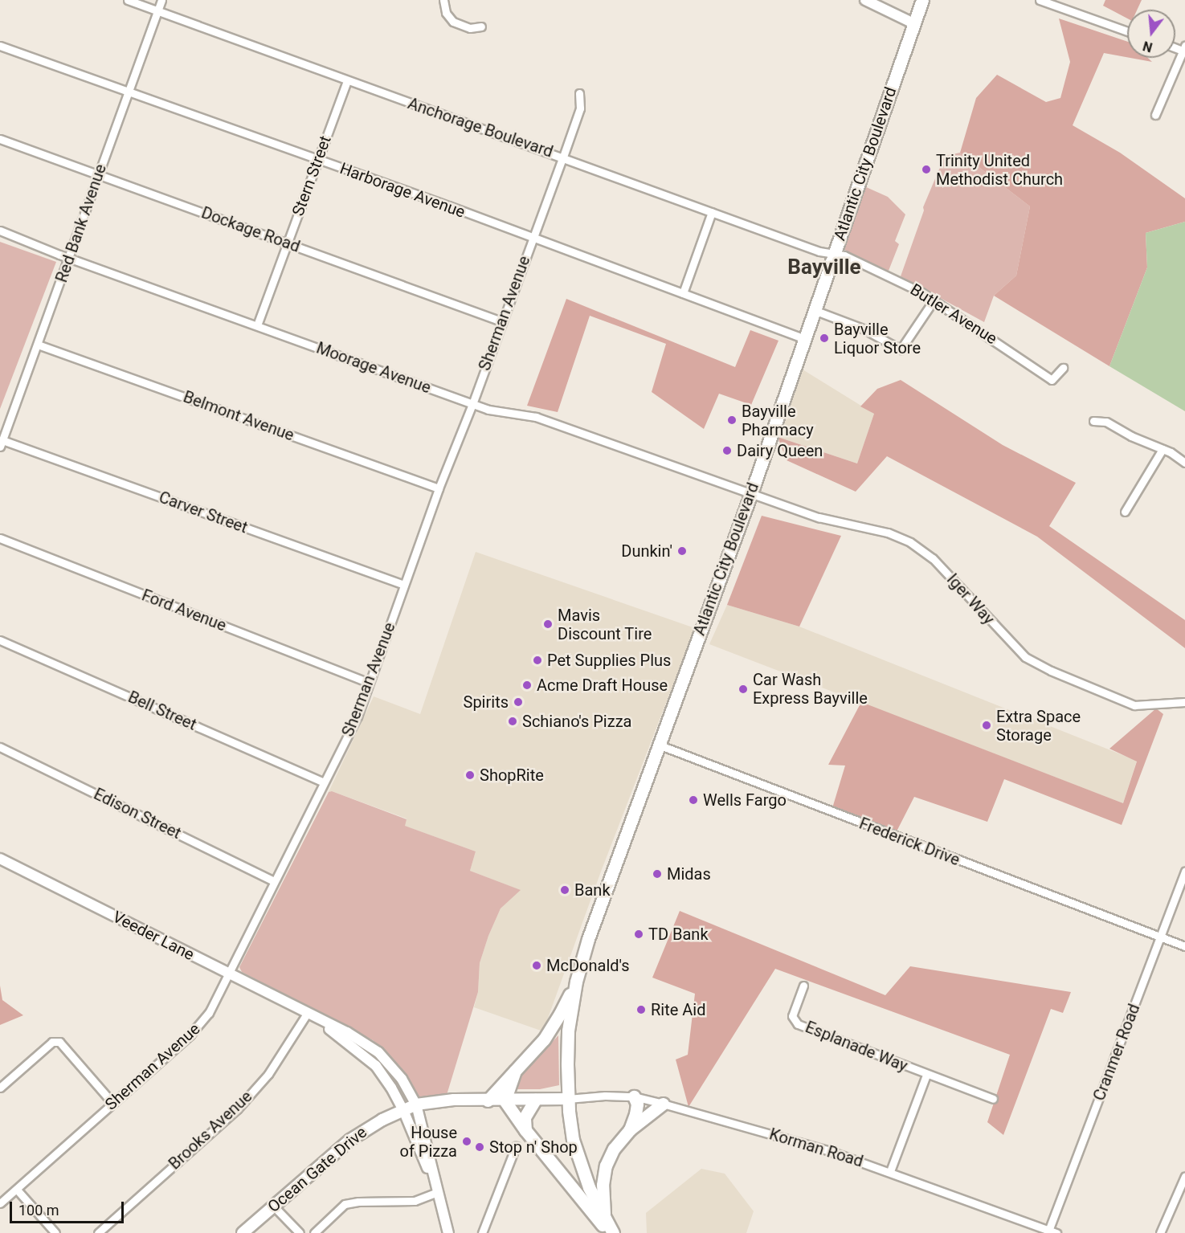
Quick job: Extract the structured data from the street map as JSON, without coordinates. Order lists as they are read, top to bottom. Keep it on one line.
{"streets":{"highway":["Atlantic City Boulevard"],"main road":["Ocean Gate Drive"],"street":["Anchorage Boulevard","Stern Street","Harborage Avenue","Red Bank Avenue","Dockage Road","Sherman Avenue","Butler Avenue","Moorage Avenue","Belmont Avenue","Carver Street","Iger Way","Ford Avenue","Bell Street","Edison Street","Frederick Drive","Veeder Lane","Esplanade Way","Cranmer Road","Brooks Avenue","Korman Road"]},"crossings":[["Anchorage Boulevard","Atlantic City Boulevard"],["Anchorage Boulevard","Stern Street"],["Anchorage Boulevard","Red Bank Avenue"],["Anchorage Boulevard","Sherman Avenue"],["Anchorage Boulevard","Butler Avenue"],["Atlantic City Boulevard","Harborage Avenue"],["Atlantic City Boulevard","Butler Avenue"],["Atlantic City Boulevard","Moorage Avenue"],["Atlantic City Boulevard","Iger Way"],["Atlantic City Boulevard","Frederick Drive"],["Stern Street","Harborage Avenue"],["Stern Street","Dockage Road"],["Stern Street","Moorage Avenue"],["Harborage Avenue","Red Bank Avenue"],["Harborage Avenue","Sherman Avenue"],["Red Bank Avenue","Dockage Road"],["Red Bank Avenue","Moorage Avenue"],["Red Bank Avenue","Belmont Avenue"],["Red Bank Avenue","Carver Street"],["Dockage Road","Sherman Avenue"],["Sherman Avenue","Moorage Avenue"],["Sherman Avenue","Belmont Avenue"],["Sherman Avenue","Carver Street"],["Sherman Avenue","Ford Avenue"],["Sherman Avenue","Bell Street"],["Sherman Avenue","Edison Street"],["Sherman Avenue","Veeder Lane"],["Moorage Avenue","Iger Way"],["Frederick Drive","Cranmer Road"],["Veeder Lane","Brooks Avenue"],["Veeder Lane","Ocean Gate Drive"],["Esplanade Way","Korman Road"],["Cranmer Road","Korman Road"],["Korman Road","Ocean Gate Drive"]],"districts":["Bayville"],"places":["Trinity United Methodist Church","Bayville Liquor Store","Bayville Pharmacy","Dairy Queen","Dunkin'","Mavis Discount Tire","Pet Supplies Plus","Acme Draft House","Car Wash Express Bayville","Spirits","Schiano's Pizza","Extra Space Storage","ShopRite","Wells Fargo","Midas","Bank","TD Bank","McDonald's","Rite Aid","House of Pizza","Stop n' Shop"],"scale_bar":"100 m","north":"bottom"}
